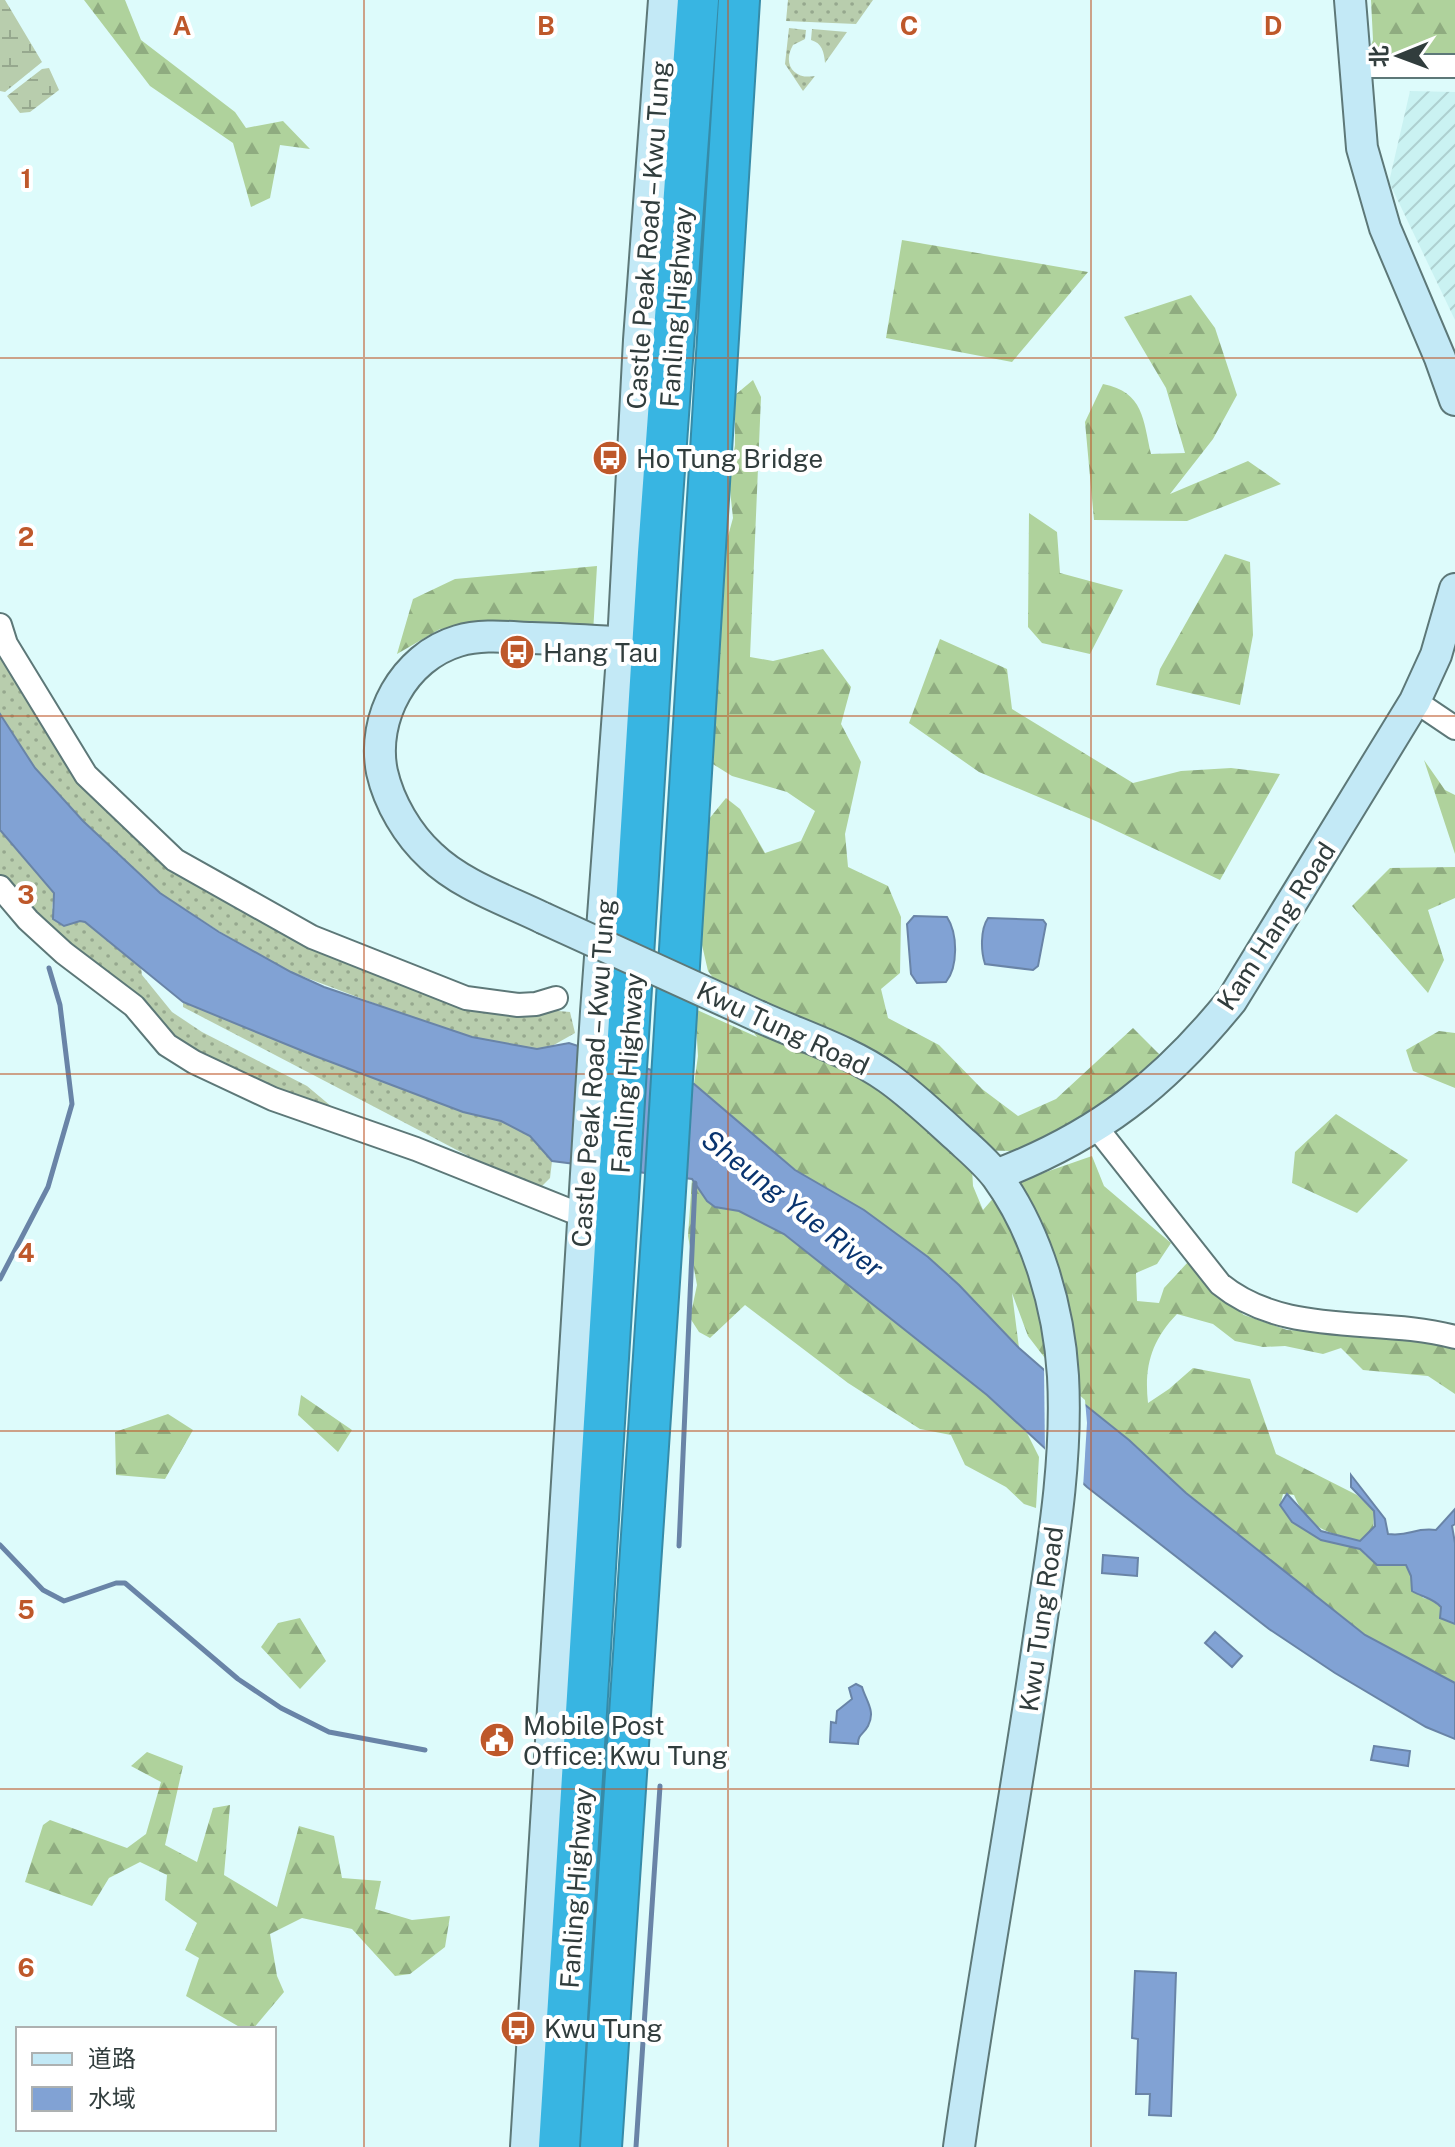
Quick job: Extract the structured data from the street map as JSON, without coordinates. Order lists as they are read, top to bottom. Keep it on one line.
{"streets":{"highway":["Fanling Highway"],"street":["Castle Peak Road – Kwu Tung","Kam Hang Road","Kwu Tung Road"]},"crossings":[["Castle Peak Road – Kwu Tung","Fanling Highway"],["Castle Peak Road – Kwu Tung","Kwu Tung Road"],["Kam Hang Road","Kwu Tung Road"]],"water":["Sheung Yue River"],"places":{"bus stop":["Ho Tung Bridge","Hang Tau","Kwu Tung"],"public building":["Mobile Post Office: Kwu Tung"]},"legend":["道路","水域"],"north":"left","grid":{"columns":["A","B","C","D"],"rows":["1","2","3","4","5","6"]}}
